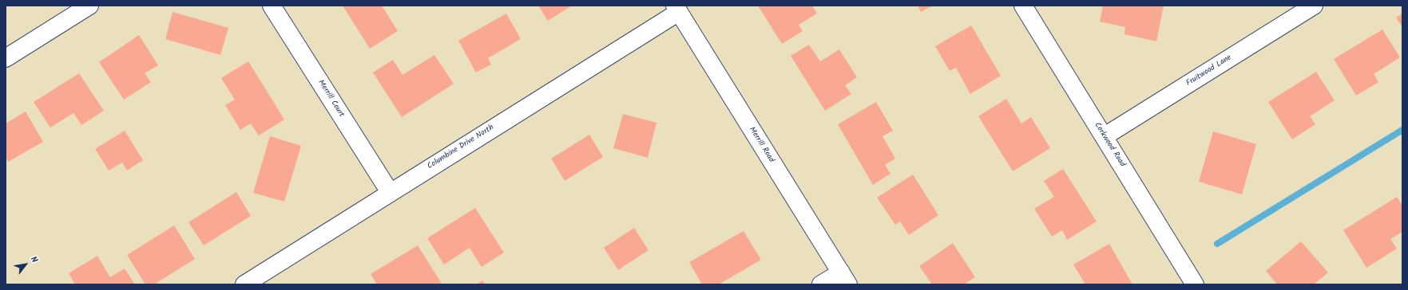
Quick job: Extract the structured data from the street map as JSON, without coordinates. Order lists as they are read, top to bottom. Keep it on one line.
{"streets":{"street":["Fruitwood Lane","Merrill Court","Merrill Road","Corkwood Road","Columbine Drive North"]},"crossings":[["Fruitwood Lane","Corkwood Road"],["Merrill Court","Columbine Drive North"],["Merrill Road","Columbine Drive North"]],"north":"top right"}
